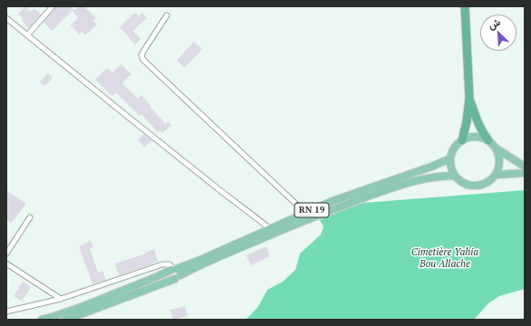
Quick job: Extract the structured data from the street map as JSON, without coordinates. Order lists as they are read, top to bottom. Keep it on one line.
{"streets":{"main road":["RN 19"]},"parks":["Cimetière Yahia Bou Allache"],"north":"top left"}
